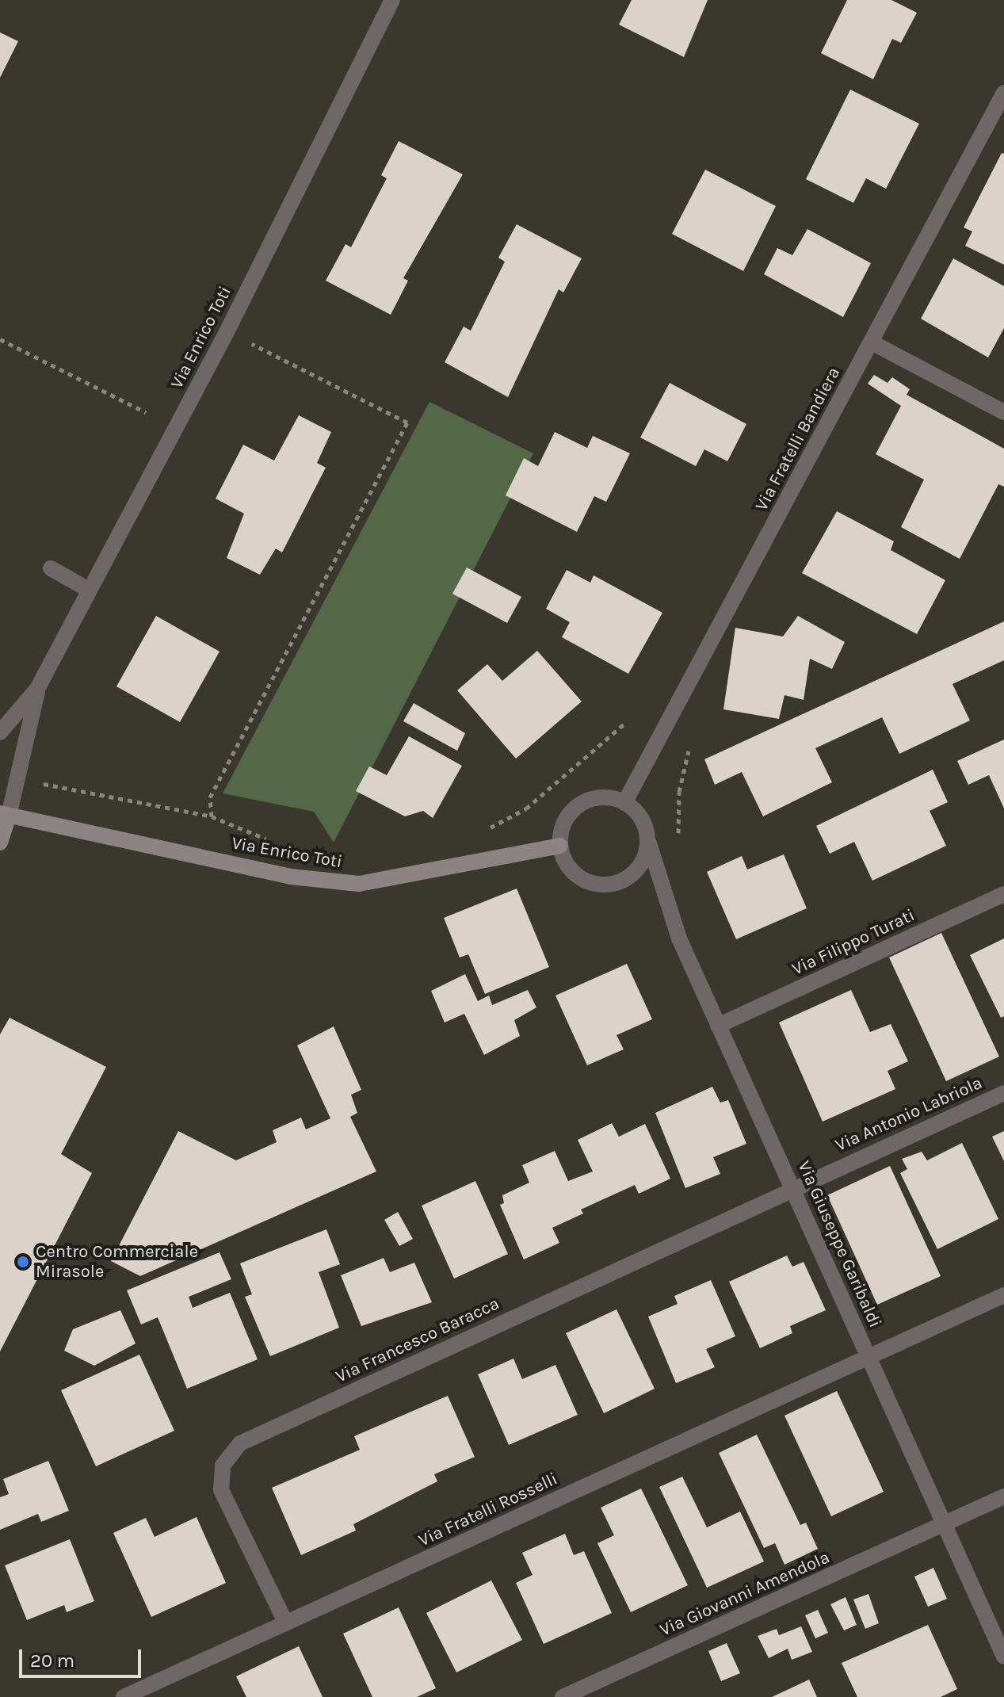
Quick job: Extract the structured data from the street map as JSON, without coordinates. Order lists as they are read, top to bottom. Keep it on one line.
{"streets":{"street":["Via Enrico Toti","Via Fratelli Bandiera","Via Filippo Turati","Via Antonio Labriola","Via Giuseppe Garibaldi","Via Francesco Baracca","Via Fratelli Rosselli","Via Giovanni Amendola"]},"crossings":[["Via Enrico Toti","Via Fratelli Bandiera"],["Via Enrico Toti","Via Giuseppe Garibaldi"],["Via Fratelli Bandiera","Via Giuseppe Garibaldi"],["Via Filippo Turati","Via Giuseppe Garibaldi"],["Via Antonio Labriola","Via Giuseppe Garibaldi"],["Via Antonio Labriola","Via Francesco Baracca"],["Via Giuseppe Garibaldi","Via Francesco Baracca"],["Via Giuseppe Garibaldi","Via Fratelli Rosselli"],["Via Giuseppe Garibaldi","Via Giovanni Amendola"],["Via Francesco Baracca","Via Fratelli Rosselli"]],"places":["Centro Commerciale Mirasole"],"scale_bar":"20 m"}
